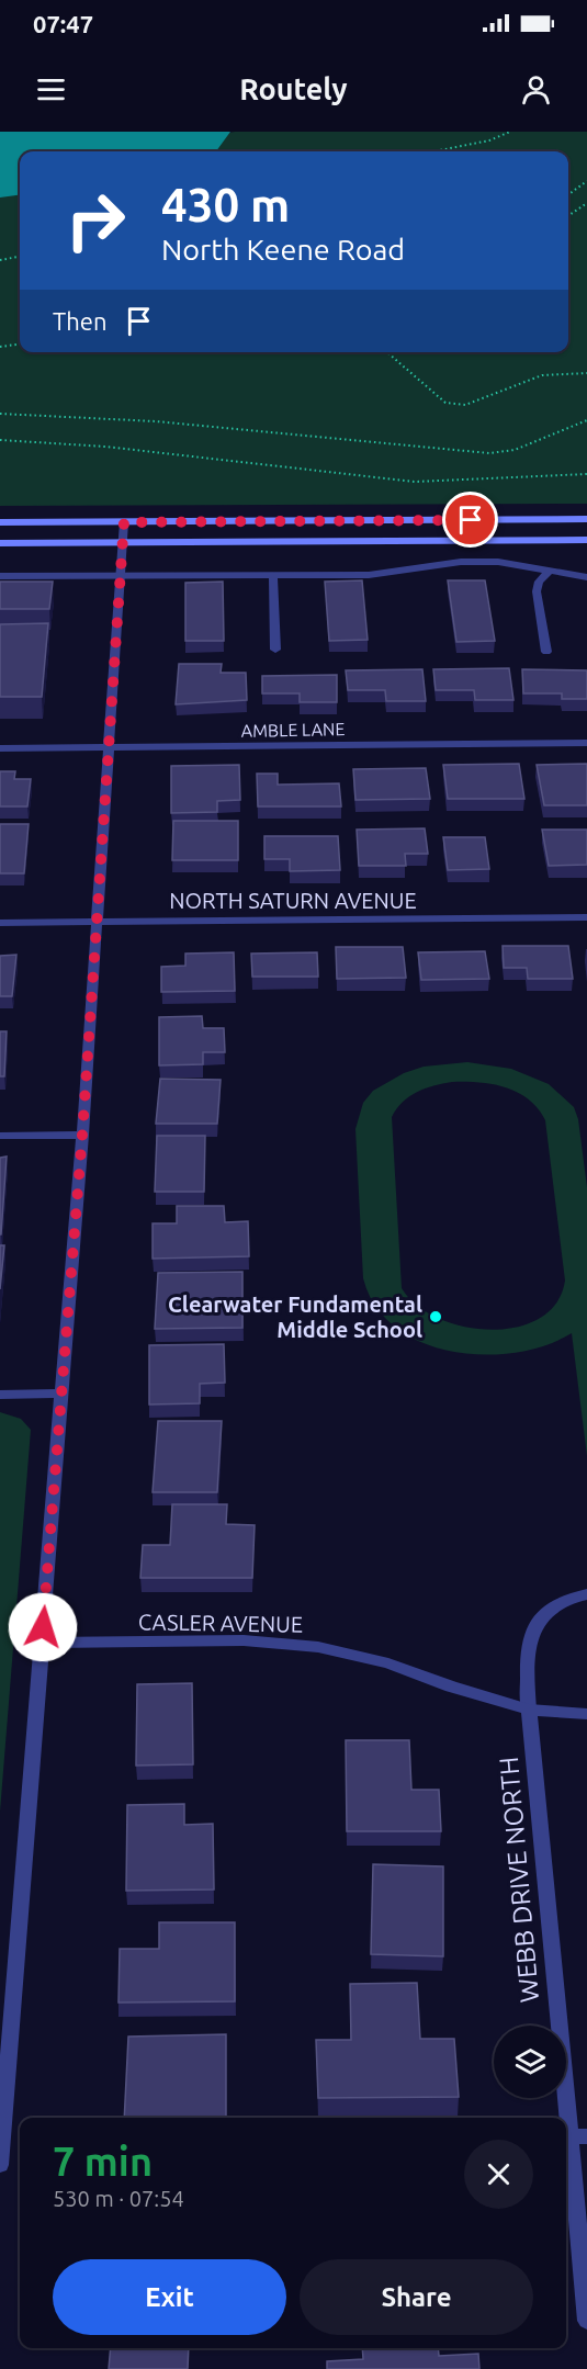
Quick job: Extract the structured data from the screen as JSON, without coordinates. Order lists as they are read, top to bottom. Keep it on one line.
{"streets":{"street":["AMBLE LANE","NORTH SATURN AVENUE","CASLER AVENUE","WEBB DRIVE NORTH"]},"crossings":[["CASLER AVENUE","WEBB DRIVE NORTH"]],"places":["Clearwater Fundamental Middle School"],"page":{"status":"07:47","header":"Routely","turn":["430 m","North Keene Road"],"then":"Then","heading":["7 min","530 m · 07:54"],"buttons":["Exit","Share"]}}
